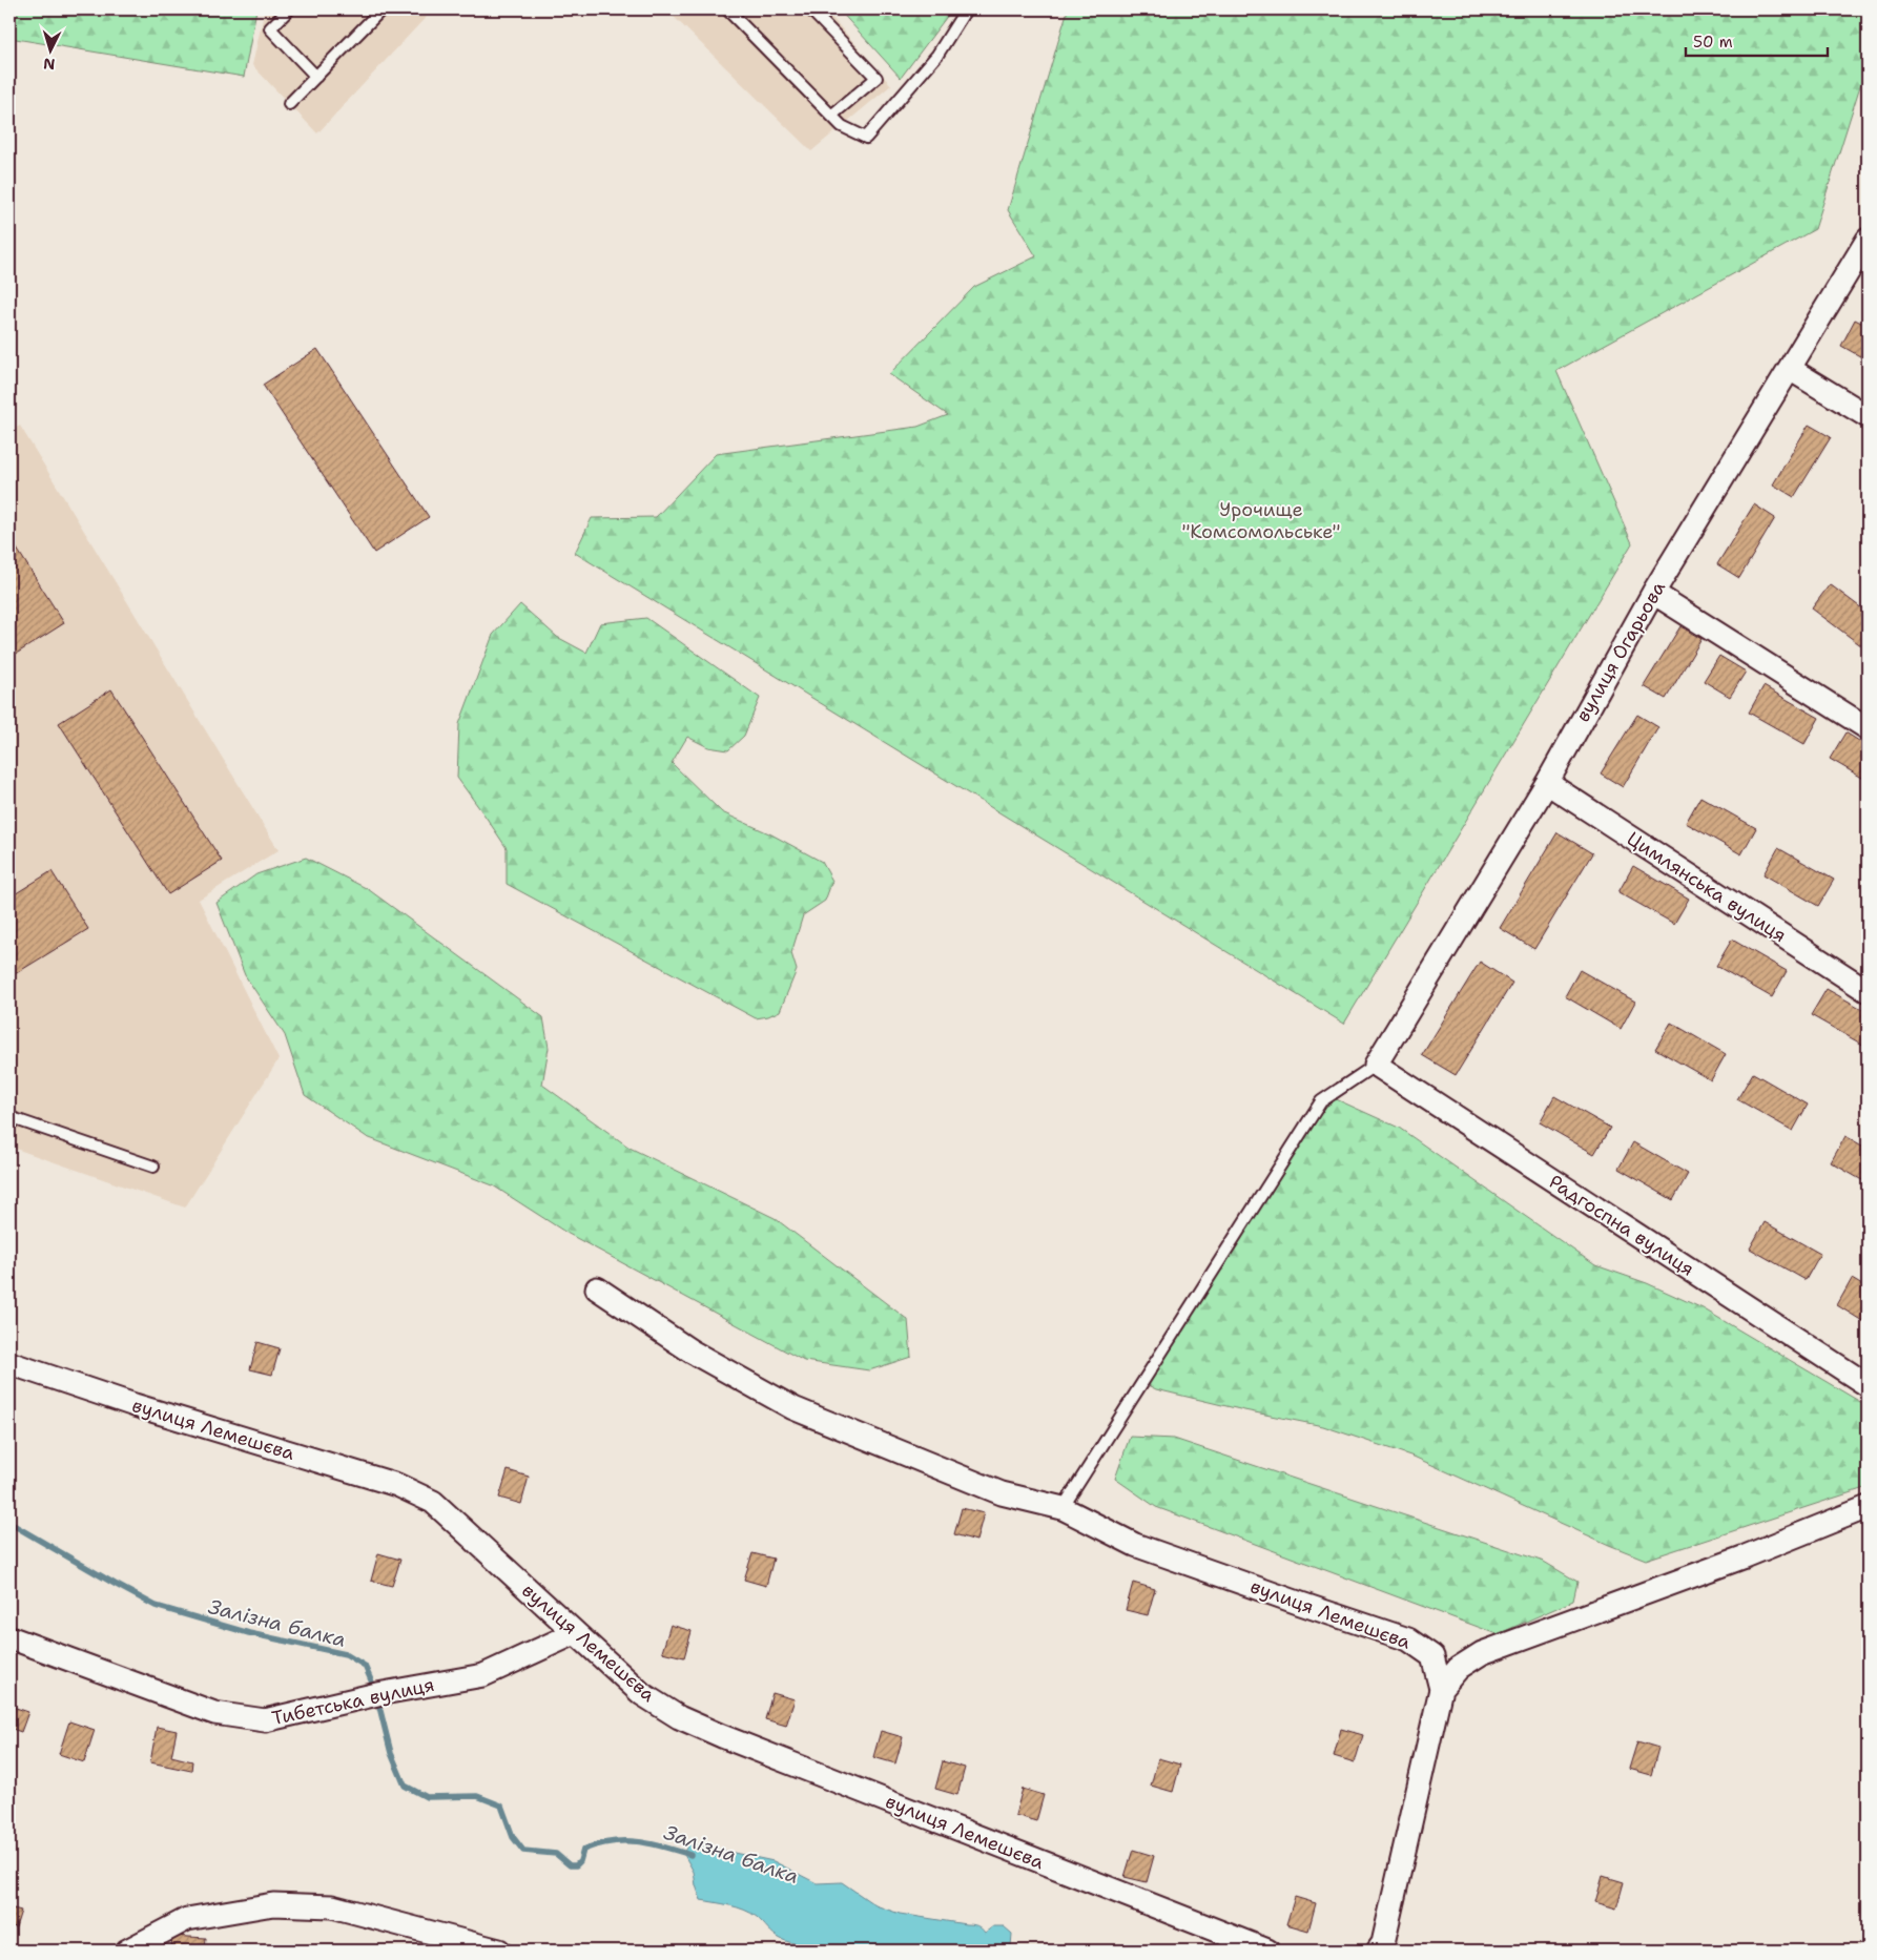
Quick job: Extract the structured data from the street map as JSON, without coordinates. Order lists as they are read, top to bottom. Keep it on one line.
{"streets":{"street":["вулиця Огарьова","Цимлянська вулиця","Радгоспна вулиця","вулиця Лемешєва","Тибетська вулиця"]},"crossings":[["вулиця Огарьова","Цимлянська вулиця"],["вулиця Огарьова","Радгоспна вулиця"],["вулиця Лемешєва","Тибетська вулиця"]],"water":["Залізна балка"],"parks":["Урочище \"Комсомольське\""],"scale_bar":"50 m","north":"bottom"}
